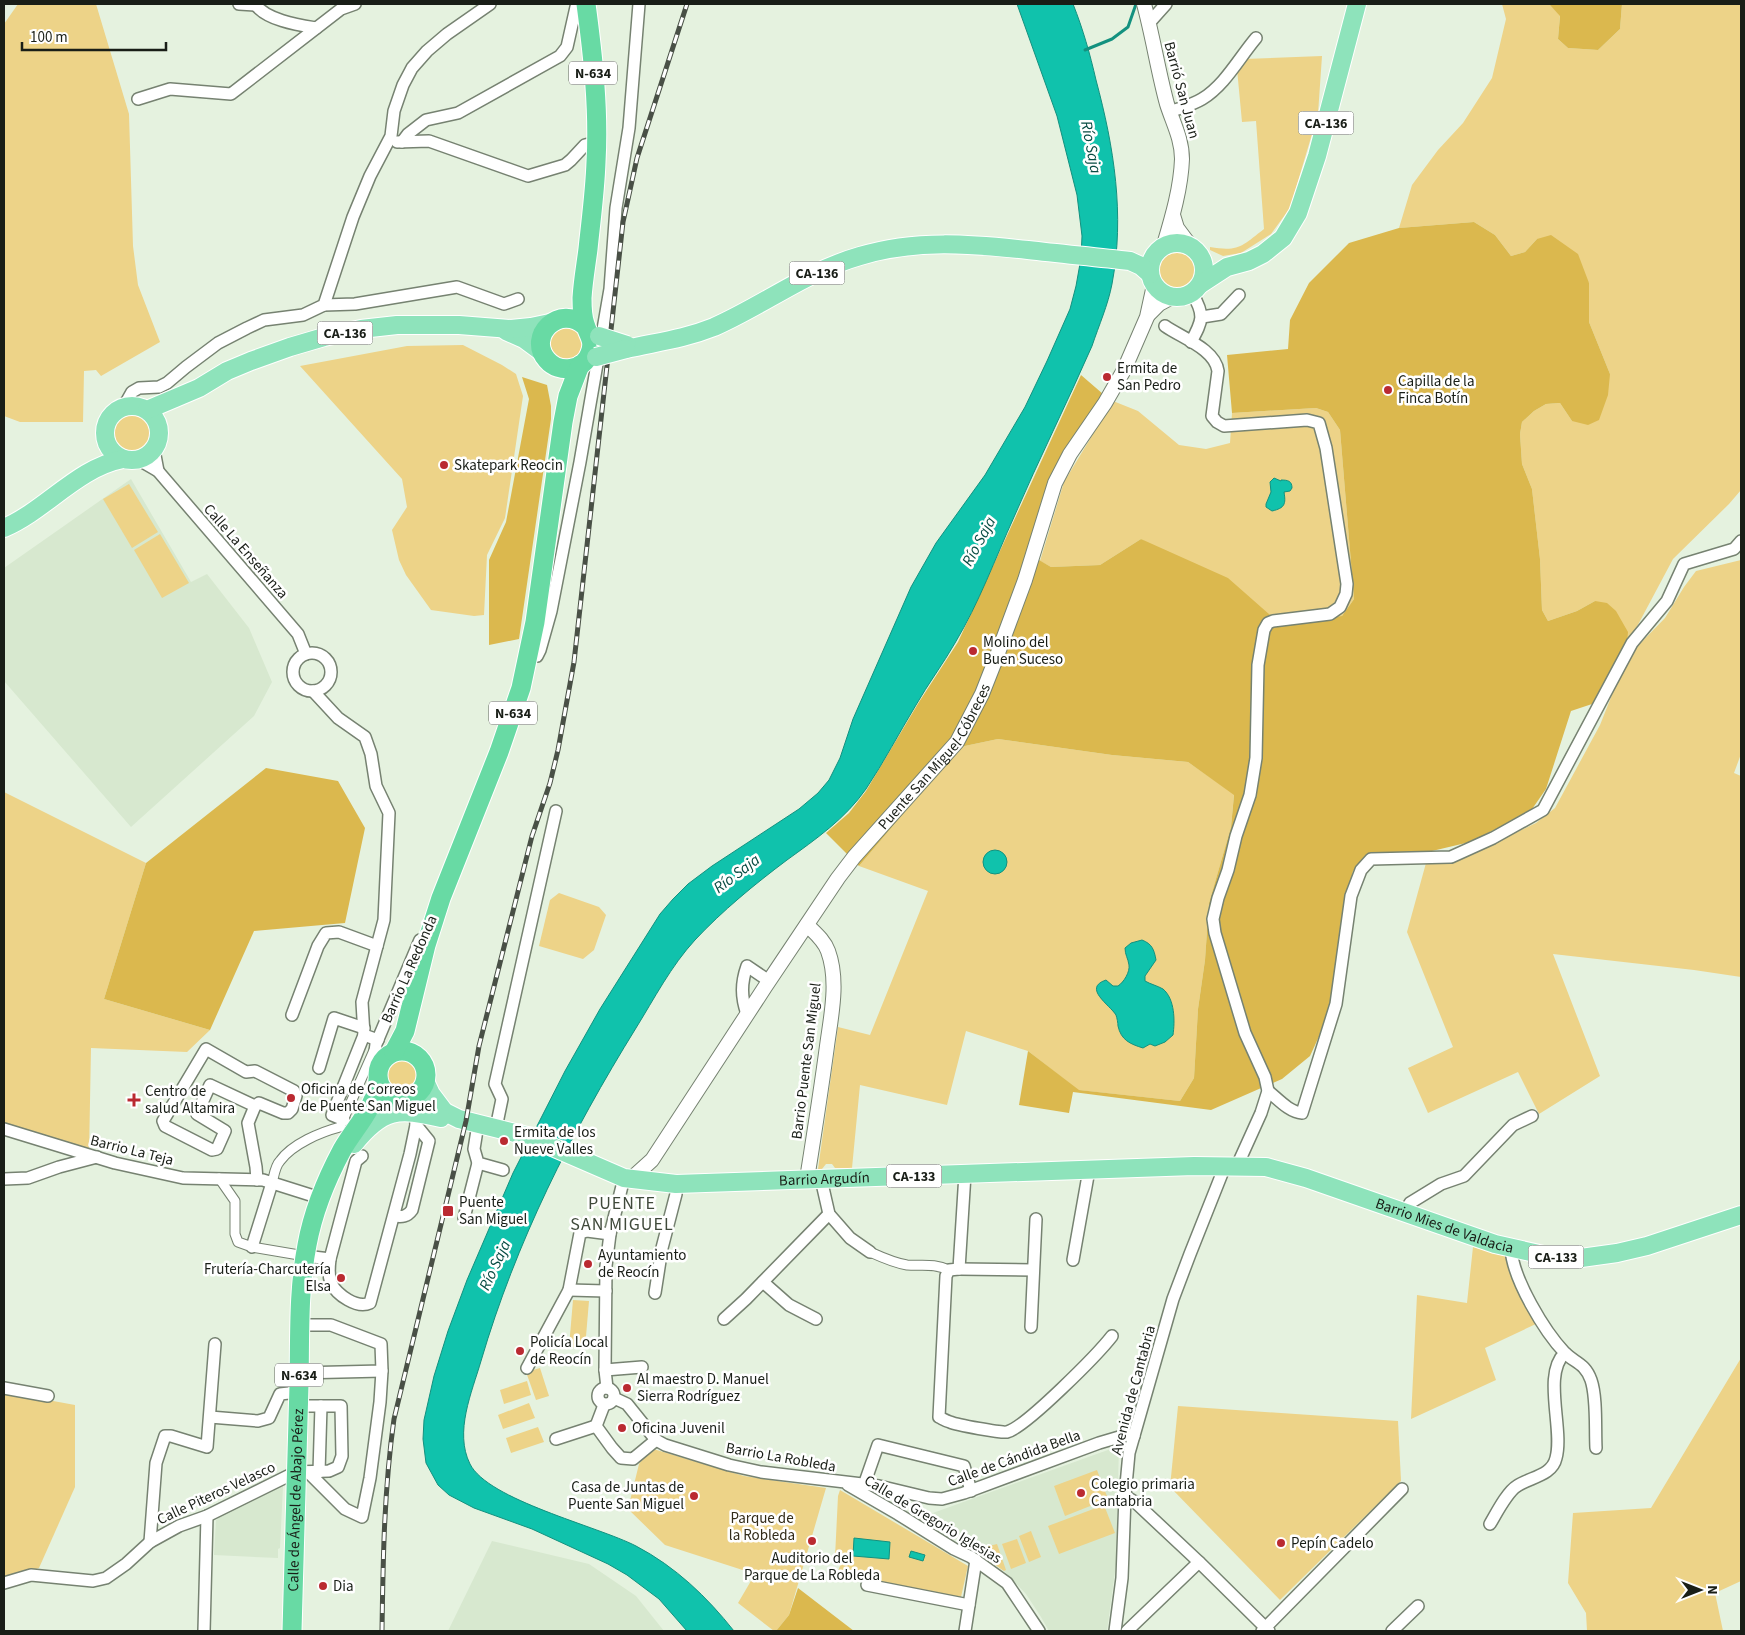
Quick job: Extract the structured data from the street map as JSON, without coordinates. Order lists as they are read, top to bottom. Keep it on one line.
{"streets":{"highway":["N-634","Calle de Ángel de Abajo Pérez"],"main road":["CA-136","Puente San Miguel-Cóbreces","CA-133","Barrio Argudín","Barrio Mies de Valdacia"],"street":["Barrió San Juan","Calle La Enseñanza","Barrio La Redonda","Barrio Puente San Miguel","Barrio La Teja","Avenida de Cantabria","Barrio La Robleda","Calle de Cándida Bella","Calle Piteros Velasco","Calle de Gregorio Iglesias"]},"crossings":[["N-634","CA-136"],["N-634","Barrio La Redonda"],["N-634","Barrio La Teja"],["N-634","CA-133"],["N-634","Calle de Ángel de Abajo Pérez"],["Barrió San Juan","CA-136"],["Barrió San Juan","Puente San Miguel-Cóbreces"],["CA-136","Puente San Miguel-Cóbreces"],["Puente San Miguel-Cóbreces","Barrio Puente San Miguel"],["Puente San Miguel-Cóbreces","Barrio Argudín"],["Puente San Miguel-Cóbreces","Barrio La Robleda"],["Barrio Puente San Miguel","Barrio Argudín"],["CA-133","Barrio Argudín"],["Barrio Argudín","Barrio Mies de Valdacia"],["Barrio Argudín","Avenida de Cantabria"],["Barrio Argudín","Barrio La Robleda"],["Barrio Mies de Valdacia","Avenida de Cantabria"],["Avenida de Cantabria","Calle de Cándida Bella"],["Barrio La Robleda","Calle de Cándida Bella"],["Barrio La Robleda","Calle de Gregorio Iglesias"],["Calle de Cándida Bella","Calle de Gregorio Iglesias"],["Calle Piteros Velasco","Calle de Ángel de Abajo Pérez"]],"districts":["PUENTE SAN MIGUEL"],"water":["Río Saja"],"parks":["Parque de la Robleda"],"places":{"other":["Ermita de San Pedro","Capilla de la Finca Botín","Skatepark Reocin","Molino del Buen Suceso","Oficina de Correos de Puente San Miguel","Ermita de los Nueve Valles","Ayuntamiento de Reocín","Frutería-Charcutería Elsa","Policía Local de Reocín","Al maestro D. Manuel Sierra Rodríguez","Oficina Juvenil","Colegio primaria Cantabria","Casa de Juntas de Puente San Miguel","Auditorio del Parque de La Robleda","Pepín Cadelo","Dia"],"health":["Centro de salud Altamira"],"transit":["Puente San Miguel"]},"scale_bar":"100 m","north":"right"}
